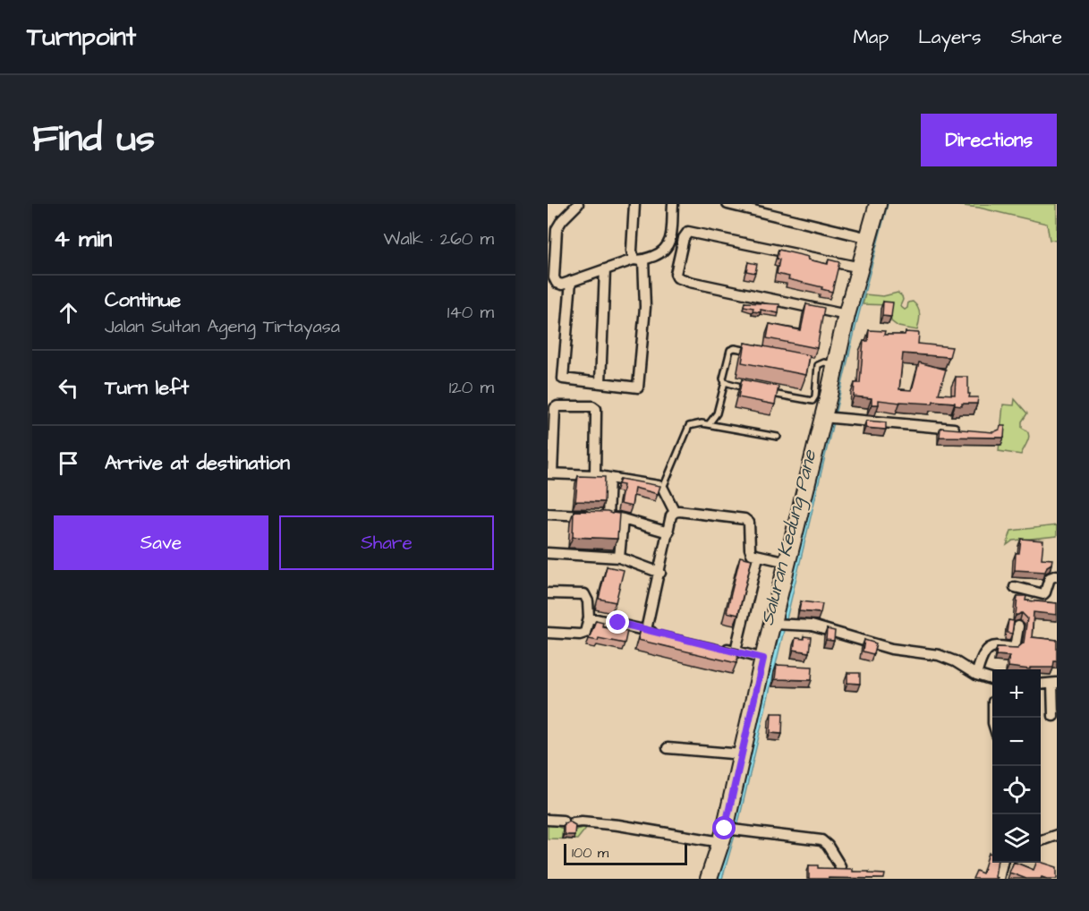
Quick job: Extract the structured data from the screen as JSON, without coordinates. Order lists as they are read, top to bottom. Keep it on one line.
{"water":["Saluran Kedung Pane"],"scale_bar":"100 m","page":{"header":"Turnpoint","nav":["Map","Layers","Share"],"title":"Find us","buttons":["Directions",["Save","Share"]],"heading":["4 min","Walk · 260 m"],"list":[["Continue","Jalan Sultan Ageng Tirtayasa","140 m"],["Turn left","120 m"],"Arrive at destination"],"map_buttons":["+","−"],"scale":"100 m"}}
